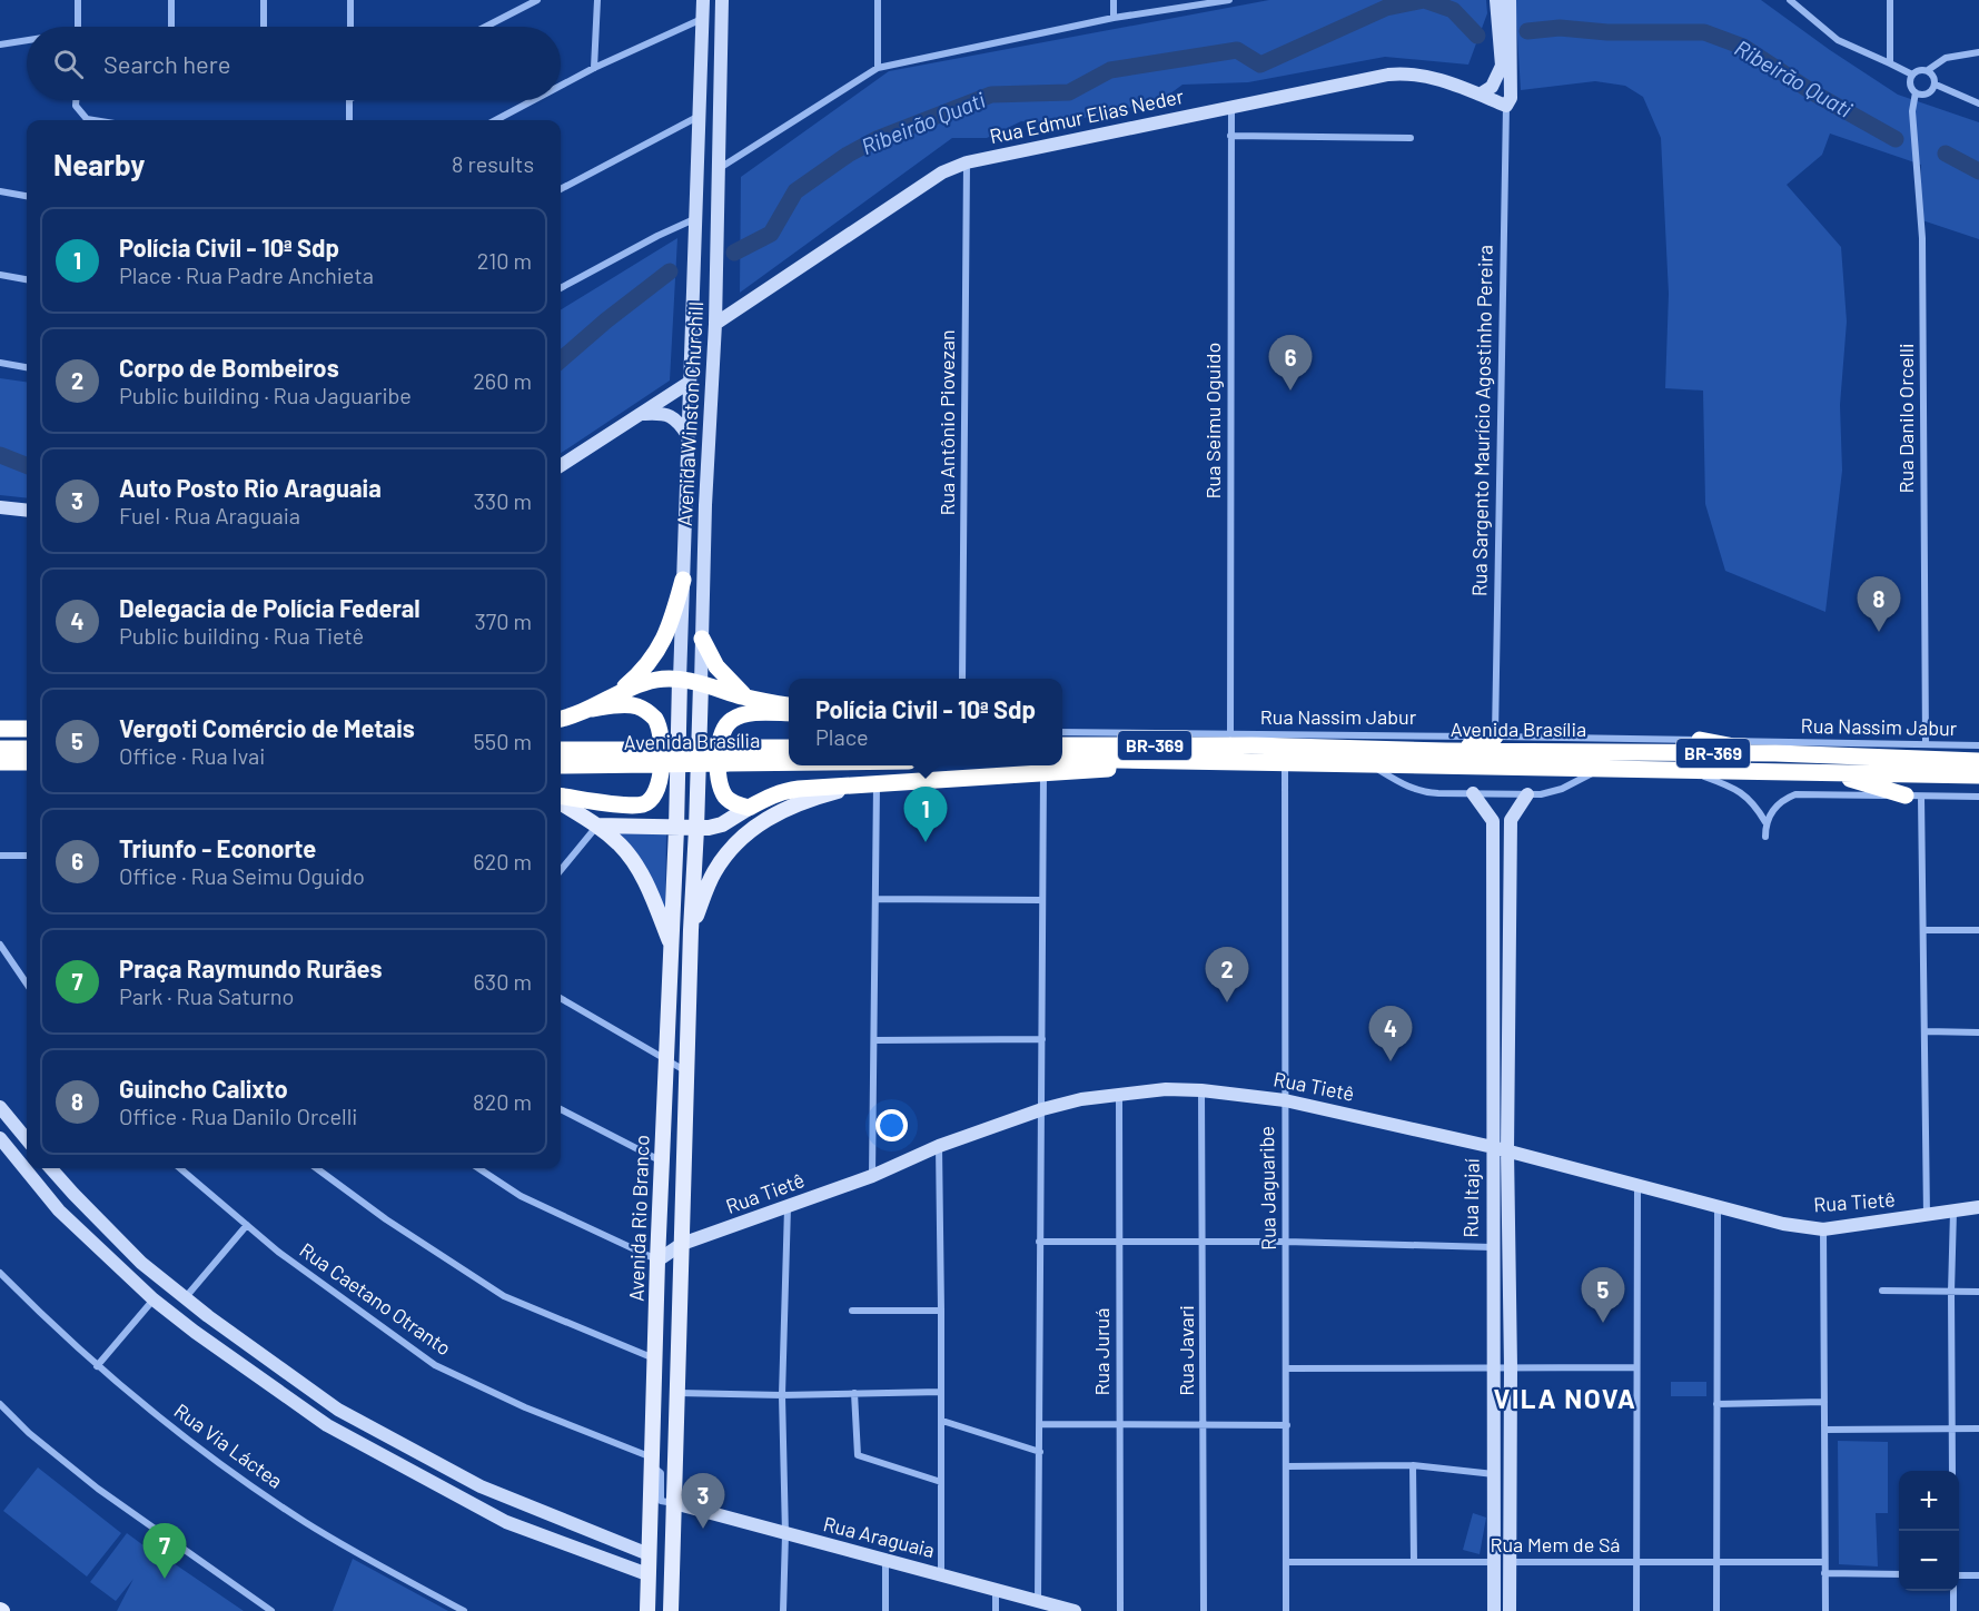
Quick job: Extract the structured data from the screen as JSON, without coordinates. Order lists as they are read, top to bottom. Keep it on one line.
{"streets":{"highway":["Avenida Brasília","BR-369"],"main road":["Avenida Winston Churchill","Avenida Rio Branco"],"street":["Rua Edmur Elias Neder","Rua Danilo Orcelli","Rua Seimu Oguido","Rua Sargento Maurício Agostinho Pereira","Rua Antônio Piovezan","Rua Nassim Jabur","Rua Tietê","Rua Jaguaribe","Rua Itajaí","Rua Caetano Otranto","Rua Javari","Rua Juruá","Rua Via Láctea","Rua Araguaia","Rua Mem de Sá"]},"crossings":[["Rua Edmur Elias Neder","Avenida Winston Churchill"],["Rua Edmur Elias Neder","Rua Seimu Oguido"],["Rua Edmur Elias Neder","Rua Sargento Maurício Agostinho Pereira"],["Rua Edmur Elias Neder","Rua Antônio Piovezan"],["Avenida Winston Churchill","Avenida Rio Branco"],["Rua Danilo Orcelli","Rua Nassim Jabur"],["Rua Seimu Oguido","Rua Nassim Jabur"],["Rua Sargento Maurício Agostinho Pereira","Rua Nassim Jabur"],["Avenida Brasília","Rua Jaguaribe"],["Rua Tietê","Rua Jaguaribe"],["Rua Tietê","Rua Itajaí"],["Rua Tietê","Avenida Rio Branco"],["Rua Tietê","Rua Javari"],["Rua Tietê","Rua Juruá"],["Rua Jaguaribe","Rua Mem de Sá"],["Rua Itajaí","Rua Mem de Sá"],["Avenida Rio Branco","Rua Caetano Otranto"]],"districts":["VILA NOVA"],"water":["Ribeirão Quati"],"page":{"search":"Search here","heading":["Nearby","8 results"],"list":[{"mark":"1","name":"Polícia Civil - 10ª Sdp","note":"Place · Rua Padre Anchieta","value":"210 m"},{"mark":"2","name":"Corpo de Bombeiros","note":"Public building · Rua Jaguaribe","value":"260 m"},{"mark":"3","name":"Auto Posto Rio Araguaia","note":"Fuel · Rua Araguaia","value":"330 m"},{"mark":"4","name":"Delegacia de Polícia Federal","note":"Public building · Rua Tietê","value":"370 m"},{"mark":"5","name":"Vergoti Comércio de Metais","note":"Office · Rua Ivai","value":"550 m"},{"mark":"6","name":"Triunfo - Econorte","note":"Office · Rua Seimu Oguido","value":"620 m"},{"mark":"7","name":"Praça Raymundo Rurães","note":"Park · Rua Saturno","value":"630 m"},{"mark":"8","name":"Guincho Calixto","note":"Office · Rua Danilo Orcelli","value":"820 m"}],"pins":["6","8","1","2","4","5","3","7"],"popup":["Polícia Civil - 10ª Sdp","Place"],"map_buttons":["+","−"]}}
